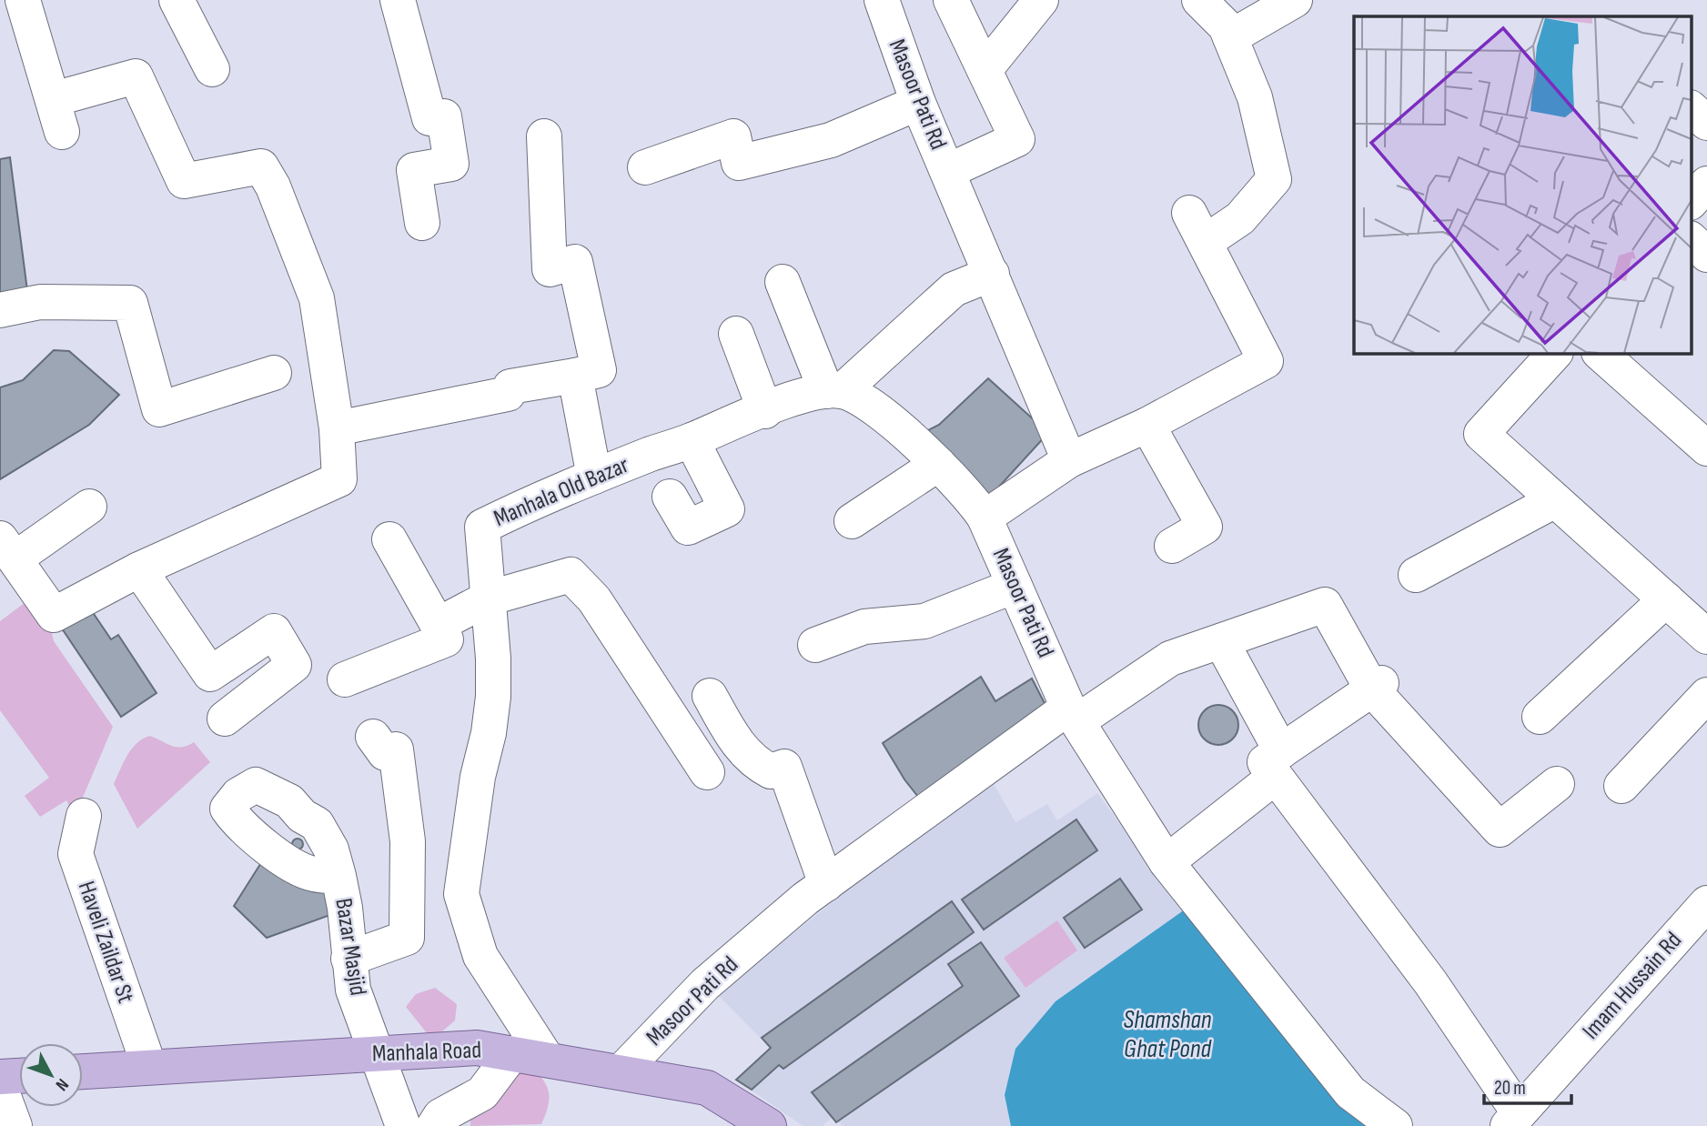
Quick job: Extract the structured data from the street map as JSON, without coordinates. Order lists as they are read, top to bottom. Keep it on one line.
{"streets":{"main road":["Manhala Road"],"street":["Masoor Pati Rd","Manhala Old Bazar","Haveli Zaildar St","Bazar Masjid","Imam Hussain Rd"]},"crossings":[["Masoor Pati Rd","Manhala Road"],["Manhala Old Bazar","Manhala Road"],["Haveli Zaildar St","Manhala Road"],["Bazar Masjid","Manhala Road"]],"water":["Shamshan Ghat Pond"],"scale_bar":"20 m","north":"bottom right"}
